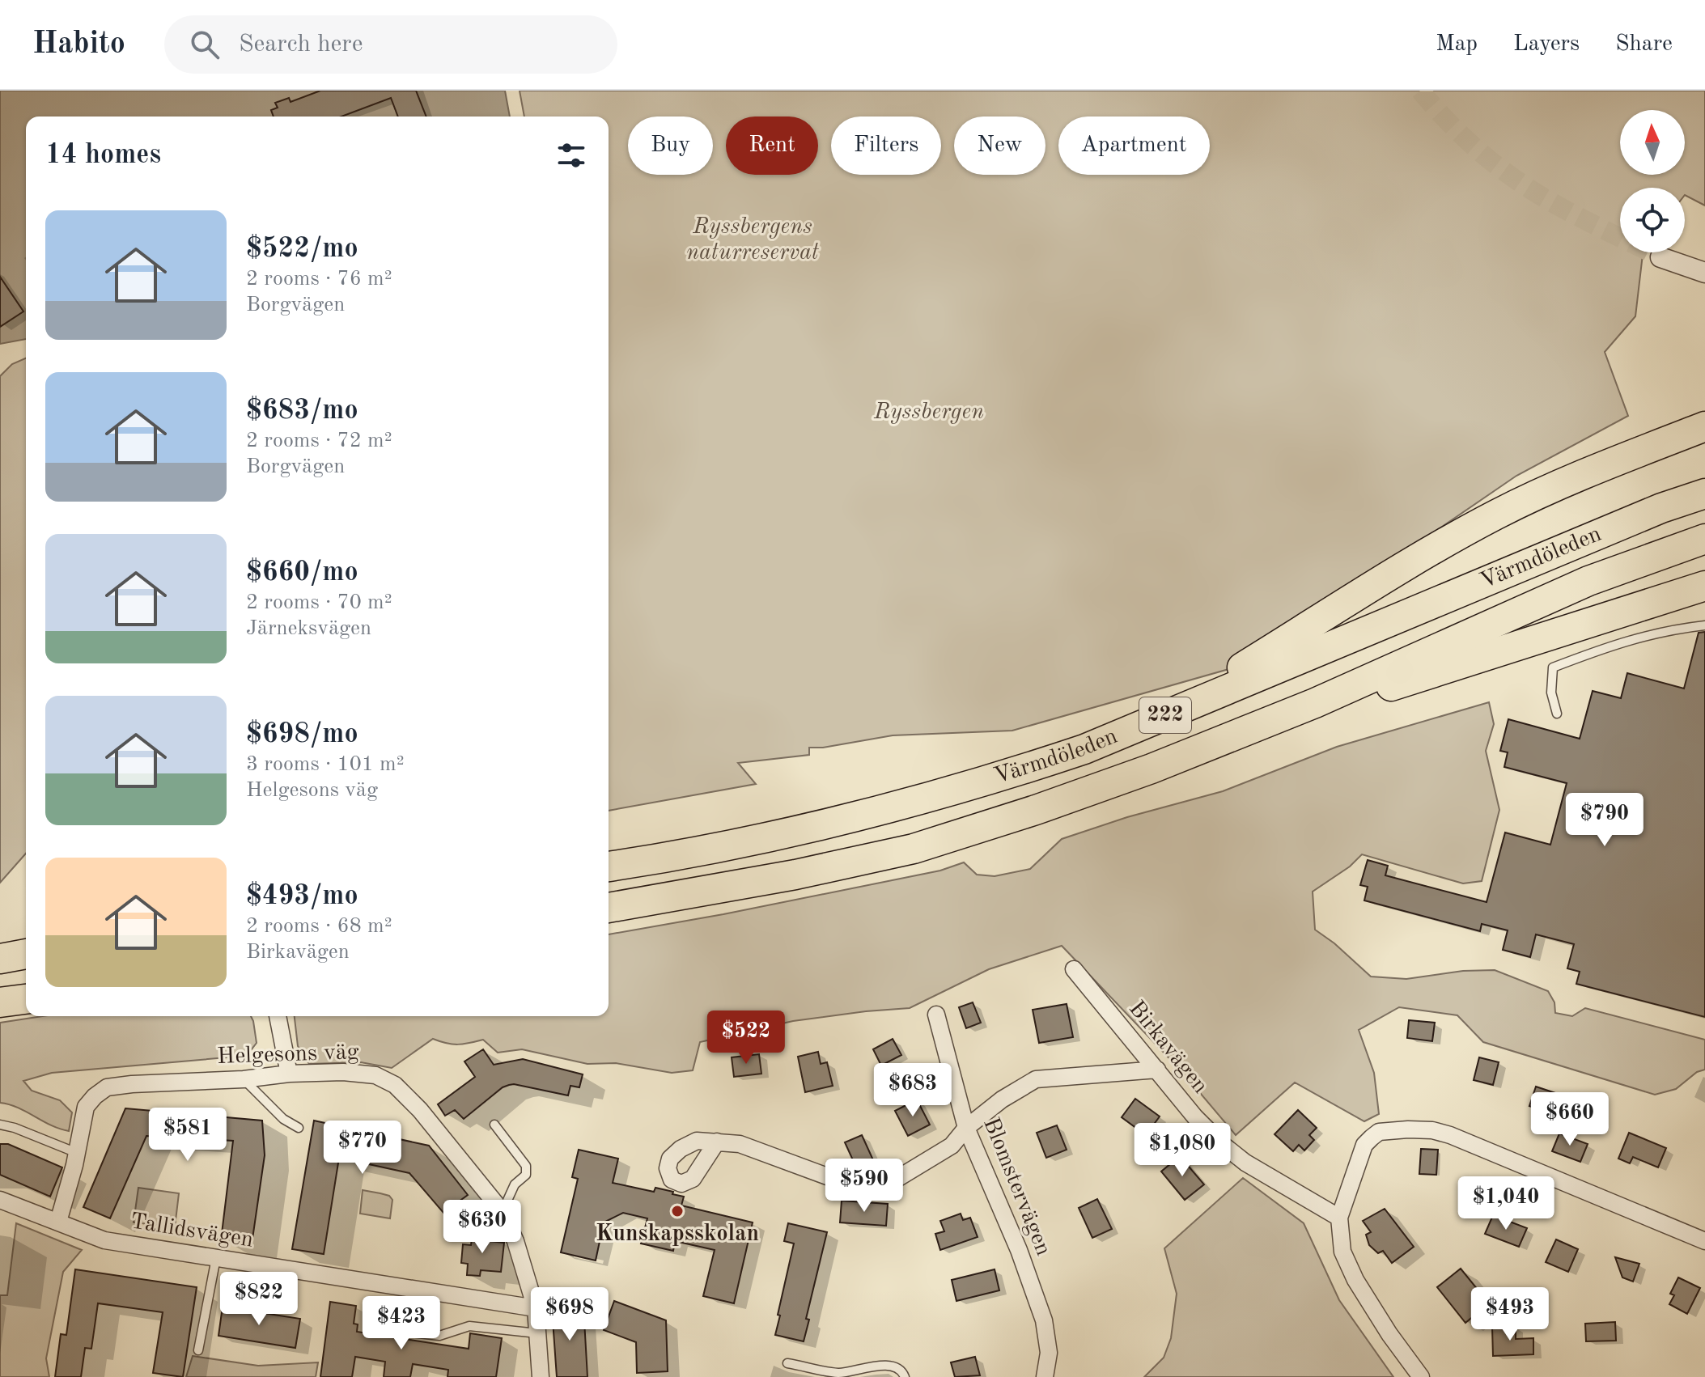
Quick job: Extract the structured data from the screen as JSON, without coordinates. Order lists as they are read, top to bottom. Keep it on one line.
{"streets":{"highway":["Värmdöleden","222"],"street":["Birkavägen","Helgesons väg","Blomstervägen","Tallidsvägen"]},"crossings":[["Helgesons väg","Tallidsvägen"]],"parks":["Ryssbergens naturreservat","Ryssbergen"],"places":["Kunskapsskolan"],"north":"top","page":{"header":"Habito","search":"Search here","nav":["Map","Layers","Share"],"chip":["Buy","Rent","Filters","New","Apartment"],"heading":"14 homes","list":[{"name":"$522/mo","note":"2 rooms · 76 m² · Borgvägen"},{"name":"$683/mo","note":"2 rooms · 72 m² · Borgvägen"},{"name":"$660/mo","note":"2 rooms · 70 m² · Järneksvägen"},{"name":"$698/mo","note":"3 rooms · 101 m² · Helgesons väg"},{"name":"$493/mo","note":"2 rooms · 68 m² · Birkavägen"}],"price":["$790","$522","$683","$660","$581","$770","$1,080","$590","$1,040","$630","$822","$698","$493","$423"]}}
